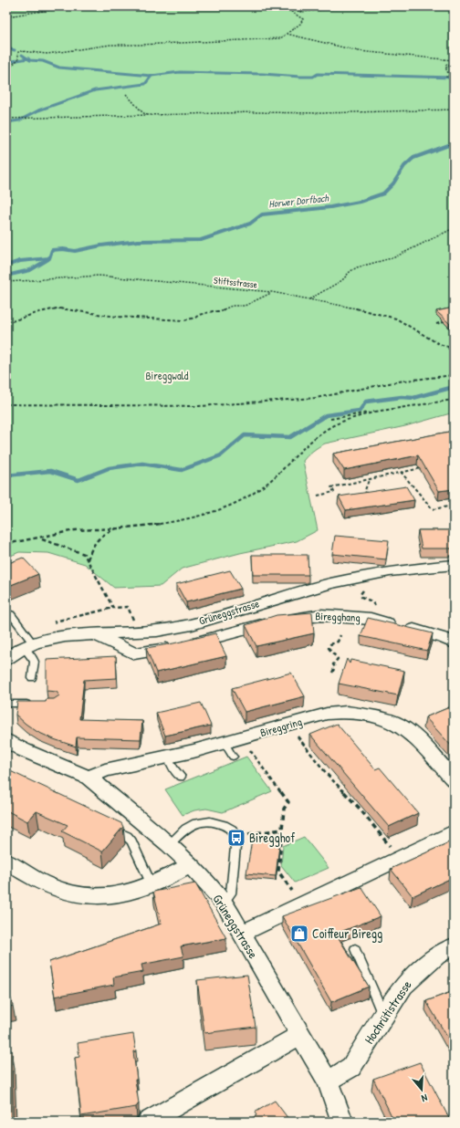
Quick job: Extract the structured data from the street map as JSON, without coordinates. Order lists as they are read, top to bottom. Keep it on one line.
{"streets":{"street":["Grüneggstrasse","Biregghang","Bireggring","Hochrütistrasse"],"path":["Stiftsstrasse"]},"crossings":[["Grüneggstrasse","Biregghang"],["Grüneggstrasse","Bireggring"],["Grüneggstrasse","Hochrütistrasse"]],"water":["Horwer Dorfbach"],"parks":["Bireggwald"],"places":{"bus stop":["Biregghof"],"shop":["Coiffeur Biregg"]},"north":"bottom"}
